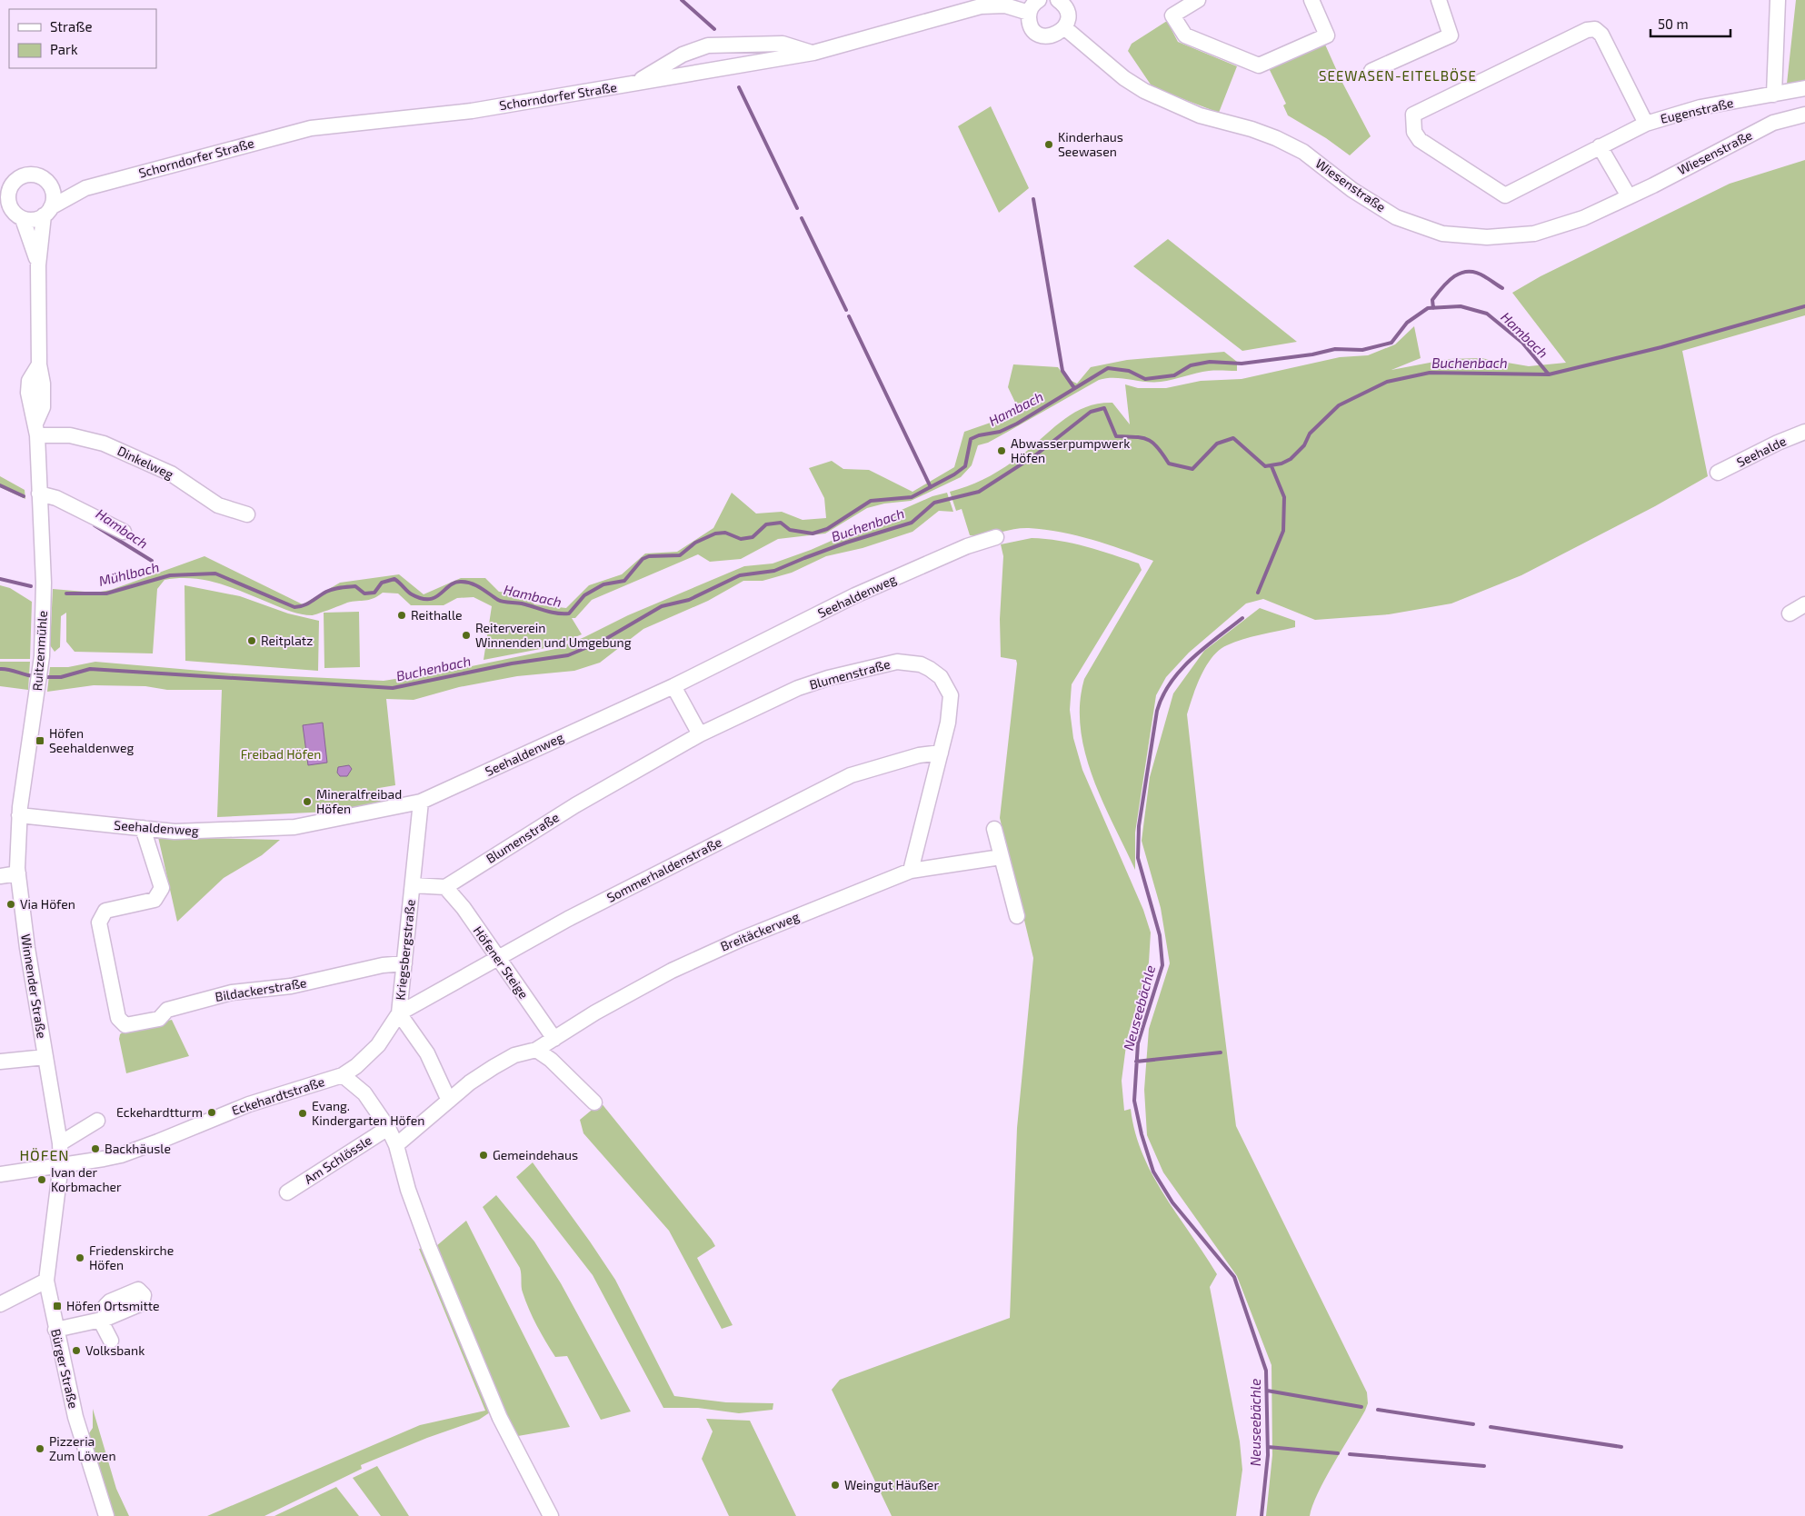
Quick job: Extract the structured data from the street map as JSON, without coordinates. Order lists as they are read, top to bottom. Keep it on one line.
{"streets":{"street":["Schorndorfer Straße","Eugenstraße","Wiesenstraße","Seehalde","Dinkelweg","Seehaldenweg","Ruitzenmühle","Blumenstraße","Sommerhaldenstraße","Breitäckerweg","Kriegsbergstraße","Höfener Steige","Winnender Straße","Bildackerstraße","Eckehardtstraße","Am Schlössle","Bürger Straße"]},"crossings":[["Dinkelweg","Ruitzenmühle"],["Seehaldenweg","Ruitzenmühle"],["Seehaldenweg","Kriegsbergstraße"],["Seehaldenweg","Winnender Straße"],["Seehaldenweg","Bildackerstraße"],["Ruitzenmühle","Winnender Straße"],["Blumenstraße","Sommerhaldenstraße"],["Blumenstraße","Breitäckerweg"],["Blumenstraße","Höfener Steige"],["Sommerhaldenstraße","Kriegsbergstraße"],["Sommerhaldenstraße","Höfener Steige"],["Breitäckerweg","Höfener Steige"],["Kriegsbergstraße","Bildackerstraße"],["Kriegsbergstraße","Eckehardtstraße"],["Winnender Straße","Eckehardtstraße"],["Winnender Straße","Bürger Straße"],["Eckehardtstraße","Bürger Straße"]],"districts":["SEEWASEN-EITELBÖSE","HÖFEN"],"water":["Hambach","Buchenbach","Mühlbach","Neuseebächle"],"parks":["Freibad Höfen"],"places":{"other":["Kinderhaus Seewasen","Abwasserpumpwerk Höfen","Reithalle","Reiterverein Winnenden und Umgebung","Reitplatz","Mineralfreibad Höfen","Via Höfen","Eckehardtturm","Evang. Kindergarten Höfen","Backhäusle","Gemeindehaus","Ivan der Korbmacher","Friedenskirche Höfen","Volksbank","Pizzeria Zum Löwen","Weingut Häußer"],"transit":["Höfen Seehaldenweg","Höfen Ortsmitte"]},"legend":["Straße","Park"],"scale_bar":"50 m"}
